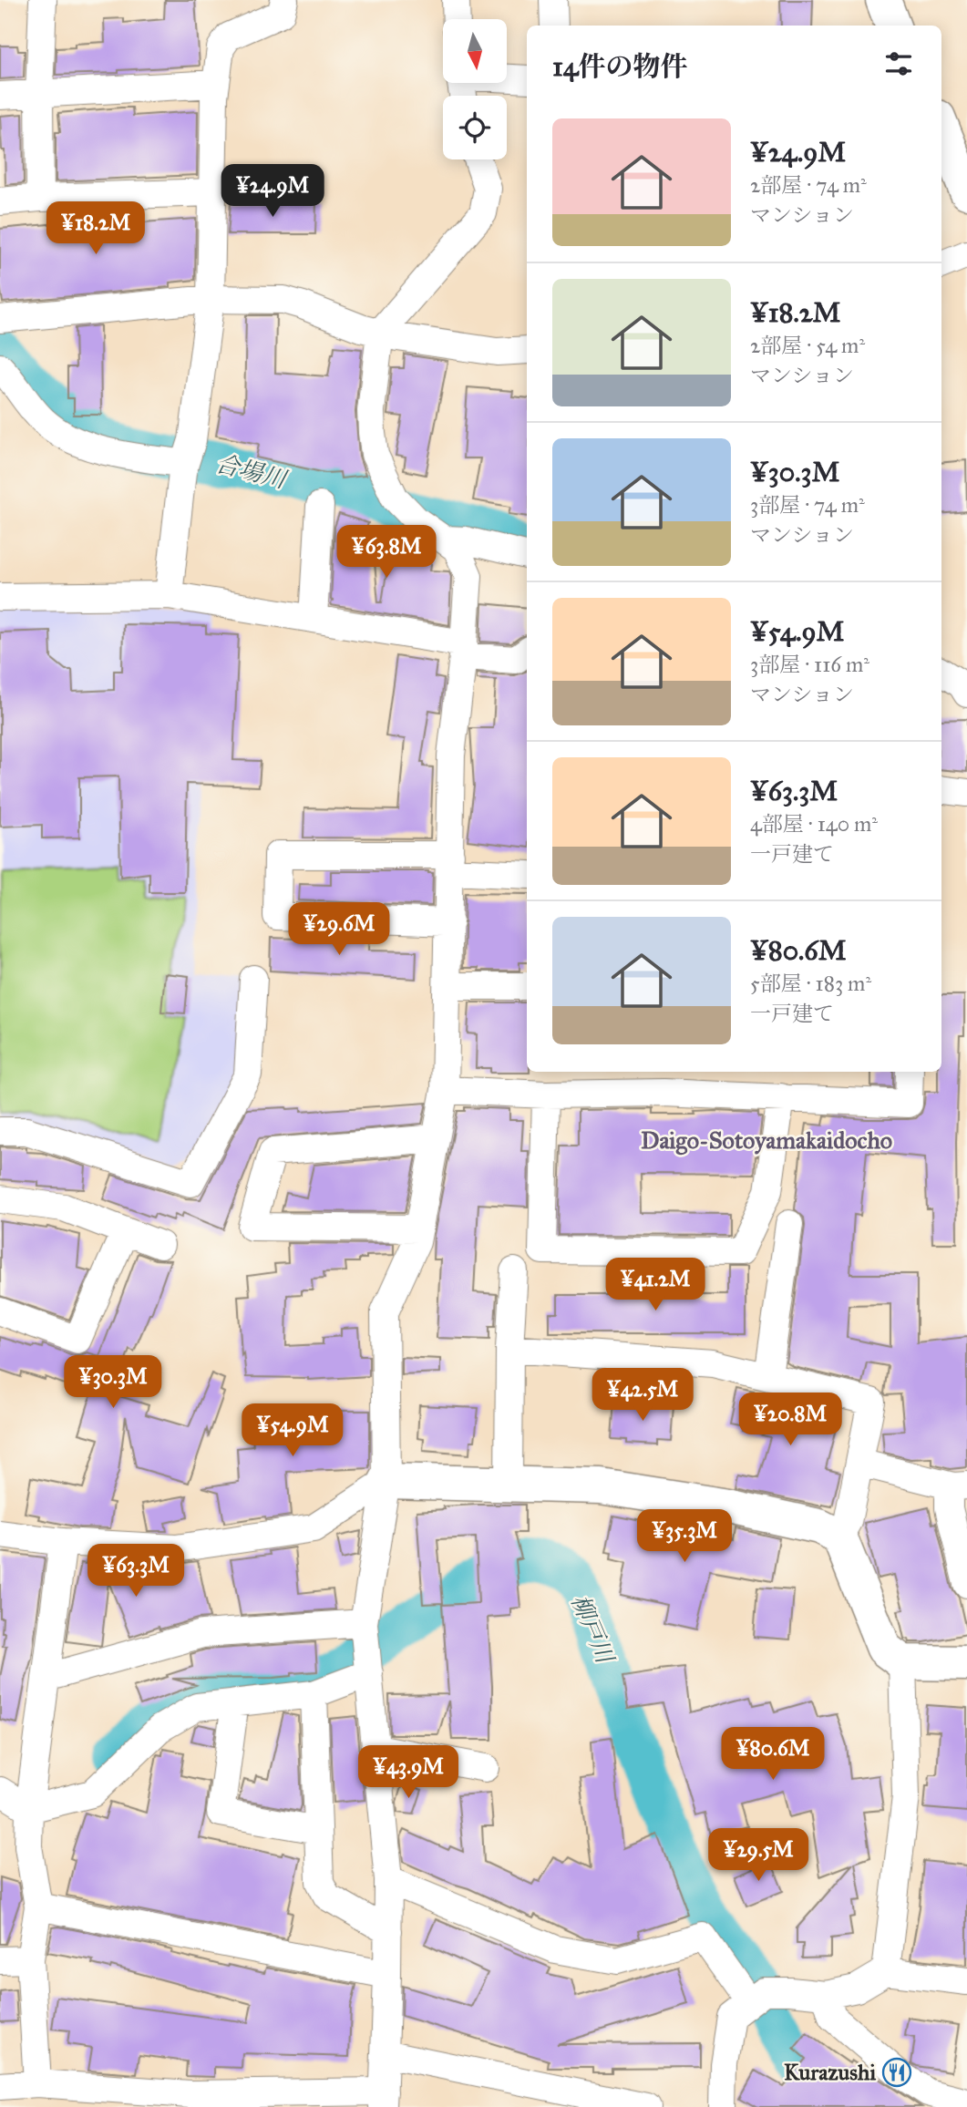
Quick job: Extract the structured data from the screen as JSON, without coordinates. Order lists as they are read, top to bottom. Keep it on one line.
{"districts":["Daigo-Sotoyamakaidocho"],"water":["合場川","柳戸川"],"places":{"restaurant":["Kurazushi"]},"north":"bottom","page":{"heading":"14件の物件","list":[{"name":"¥24.9M","note":"2部屋 · 74 m² · マンション"},{"name":"¥18.2M","note":"2部屋 · 54 m² · マンション"},{"name":"¥30.3M","note":"3部屋 · 74 m² · マンション"},{"name":"¥54.9M","note":"3部屋 · 116 m² · マンション"},{"name":"¥63.3M","note":"4部屋 · 140 m² · 一戸建て"},{"name":"¥80.6M","note":"5部屋 · 183 m² · 一戸建て"}],"price":["¥24.9M","¥18.2M","¥63.8M","¥29.6M","¥41.2M","¥30.3M","¥42.5M","¥20.8M","¥54.9M","¥35.3M","¥63.3M","¥80.6M","¥43.9M","¥29.5M"]}}
